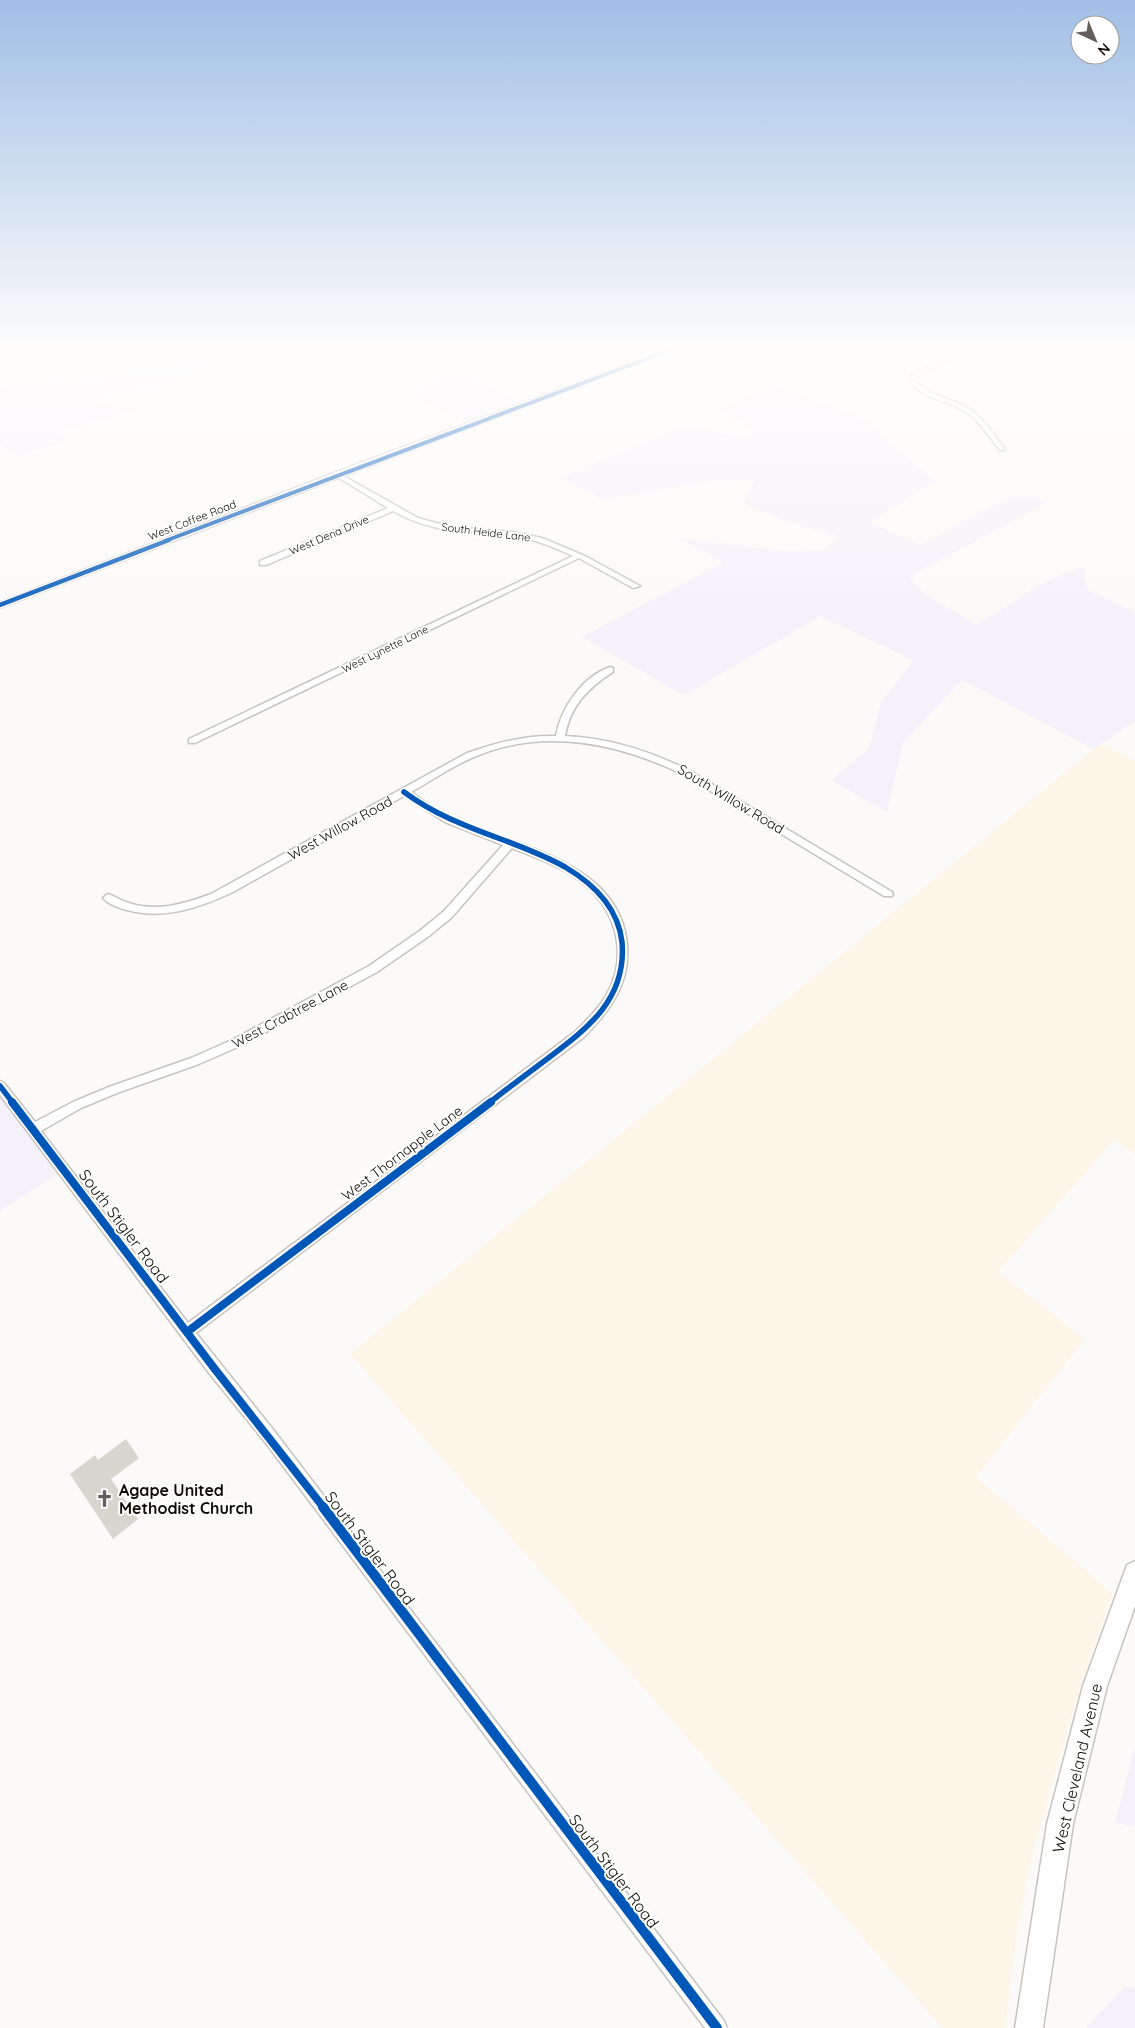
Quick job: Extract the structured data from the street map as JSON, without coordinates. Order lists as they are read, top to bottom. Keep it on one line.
{"streets":{"main road":["West Cleveland Avenue"],"street":["West Coffee Road","South Heide Lane","West Dena Drive","West Lynette Lane","South Willow Road","West Willow Road","West Crabtree Lane","West Thornapple Lane","South Stigler Road"]},"crossings":[["West Coffee Road","South Heide Lane"],["South Heide Lane","West Dena Drive"],["South Heide Lane","West Lynette Lane"],["South Willow Road","West Willow Road"],["West Willow Road","West Thornapple Lane"],["West Crabtree Lane","West Thornapple Lane"],["West Crabtree Lane","South Stigler Road"],["West Thornapple Lane","South Stigler Road"]],"places":{"church":["Agape United Methodist Church"]},"north":"bottom right"}
